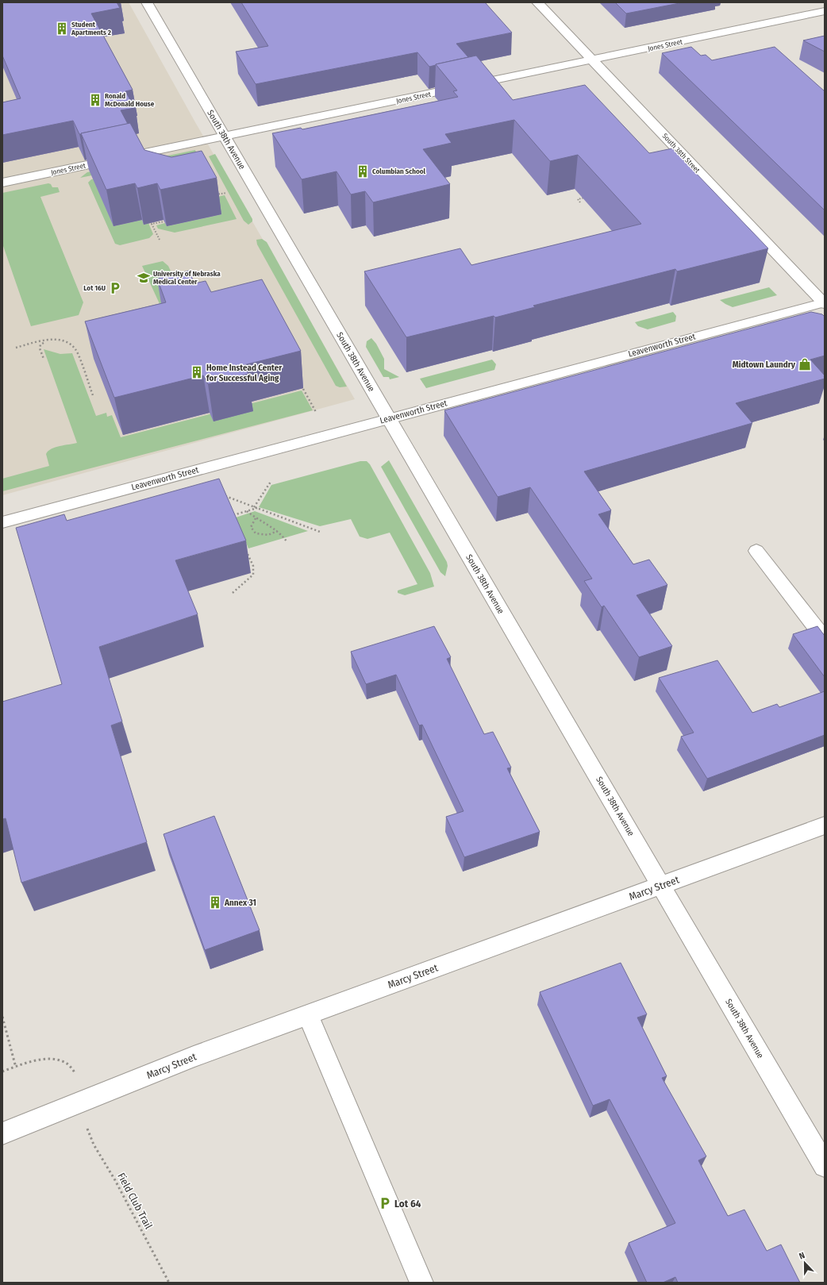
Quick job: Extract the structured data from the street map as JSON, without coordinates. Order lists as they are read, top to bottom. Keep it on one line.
{"streets":{"street":["Jones Street","South 38th Avenue","South 38th Street","Leavenworth Street","Marcy Street"],"path":["Field Club Trail"]},"crossings":[["Jones Street","South 38th Avenue"],["Jones Street","South 38th Street"],["South 38th Avenue","Leavenworth Street"],["South 38th Avenue","Marcy Street"],["South 38th Street","Leavenworth Street"]],"places":{"building":["Student Apartments 2","Ronald McDonald House","Columbian School","Home Instead Center for Successful Aging","Annex 31"],"school or university":["University of Nebraska Medical Center"],"parking":["Lot 16U","Lot 64"],"shop":["Midtown Laundry"]},"north":"top"}
